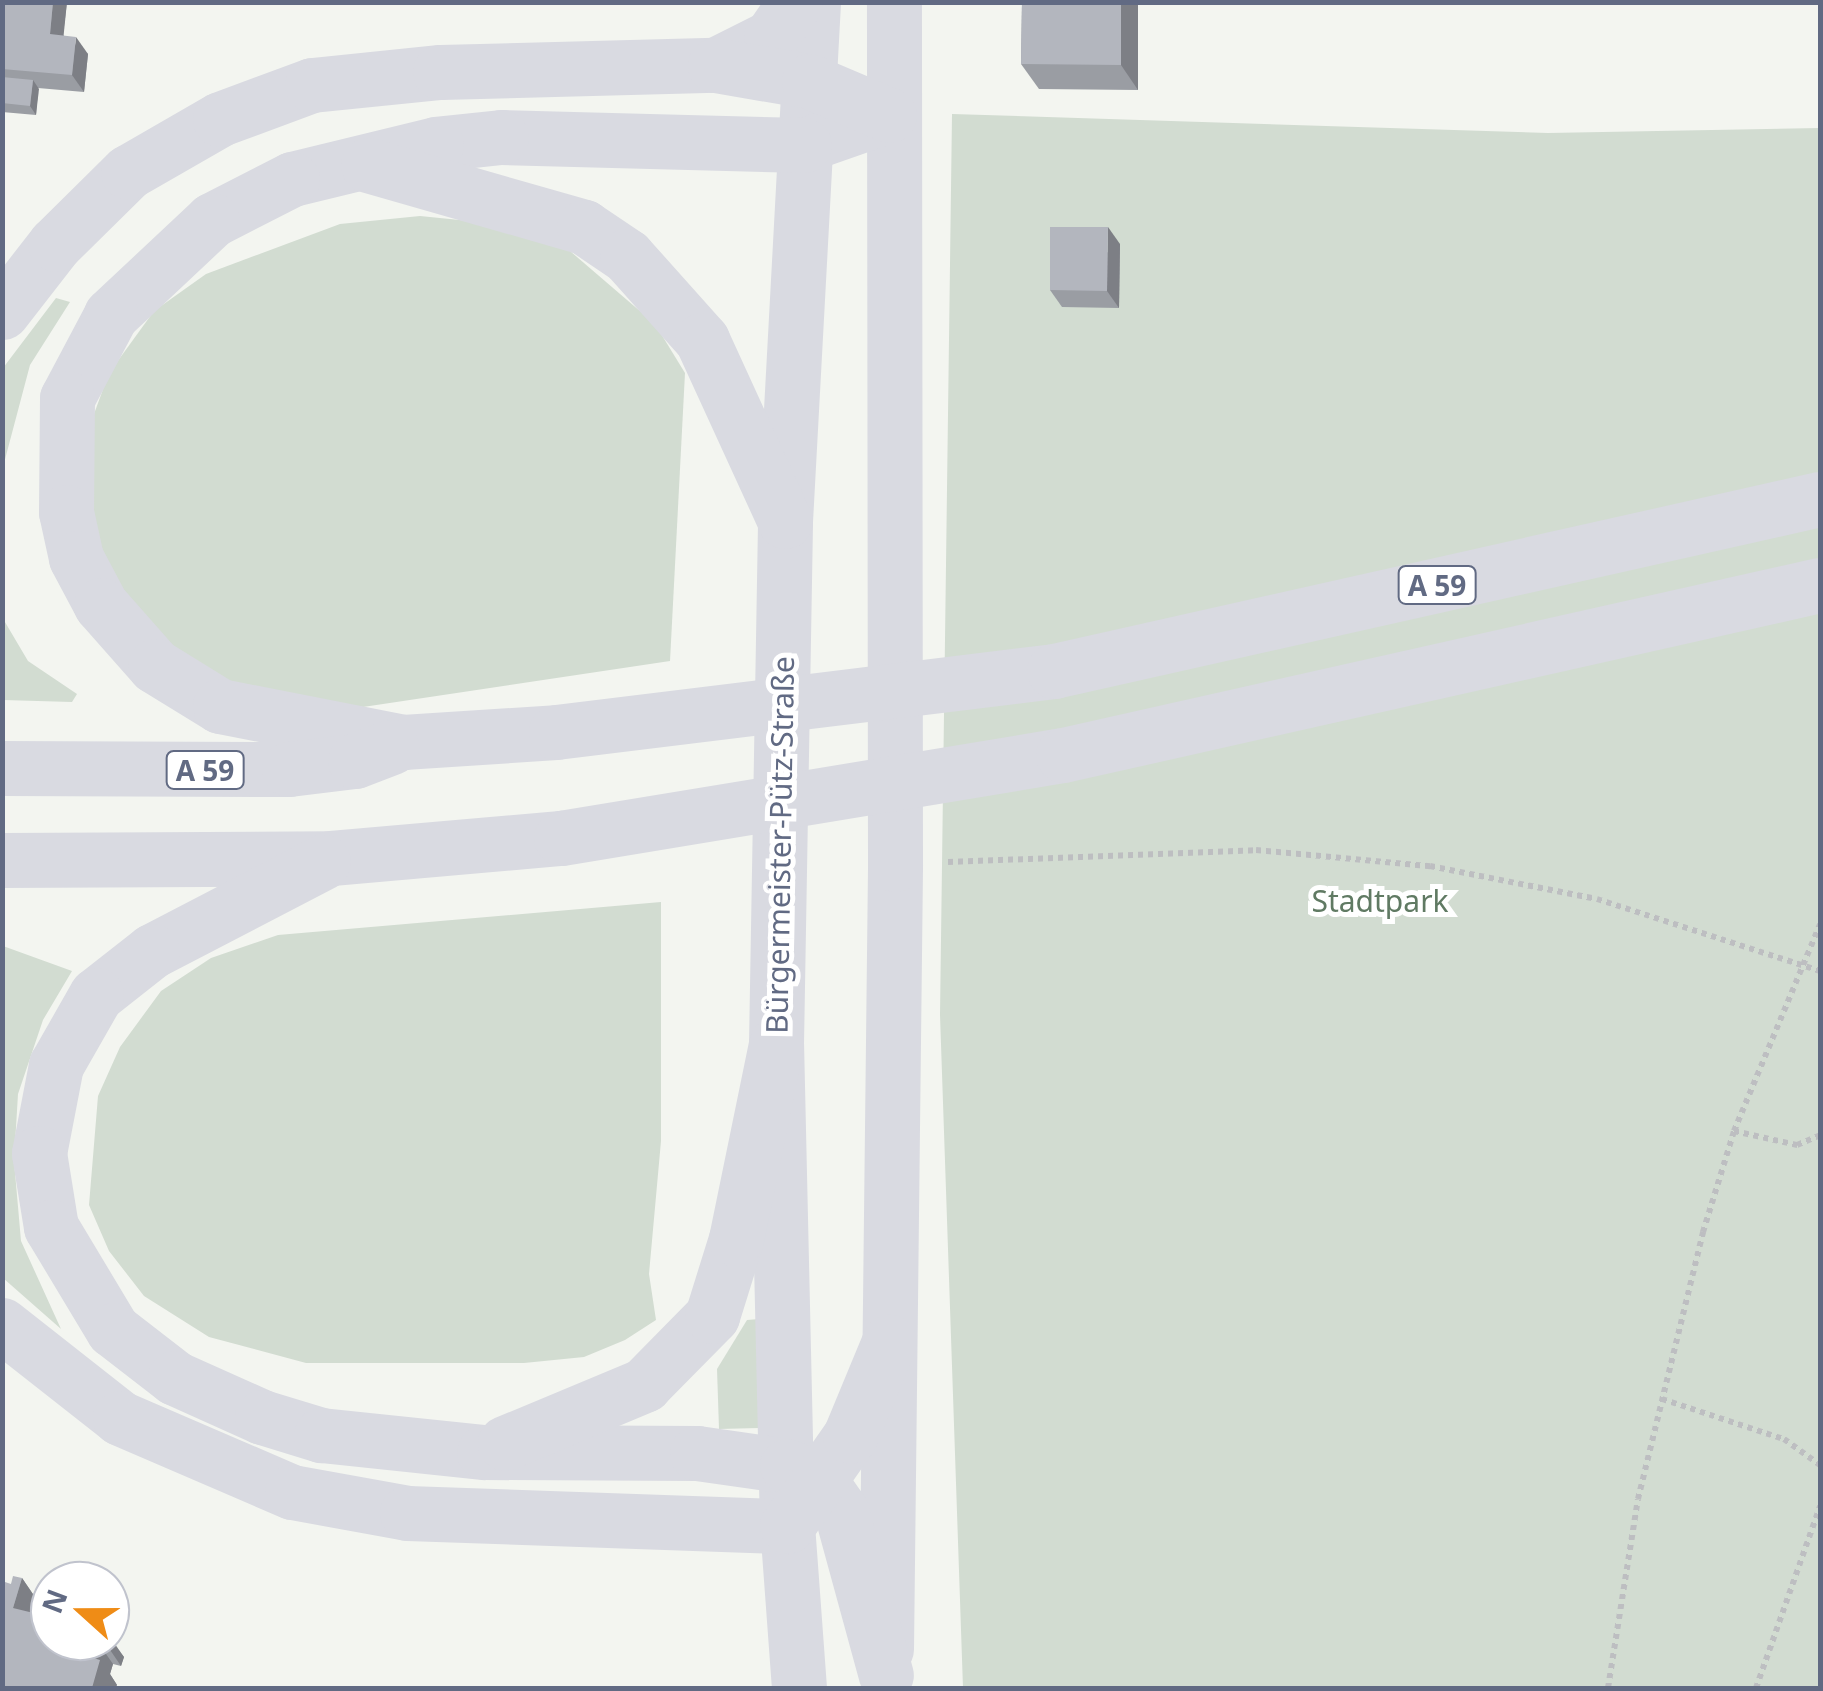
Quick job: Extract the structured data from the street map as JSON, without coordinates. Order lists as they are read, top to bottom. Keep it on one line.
{"streets":{"main road":["A 59","Bürgermeister-Pütz-Straße"]},"parks":["Stadtpark"],"north":"left"}
